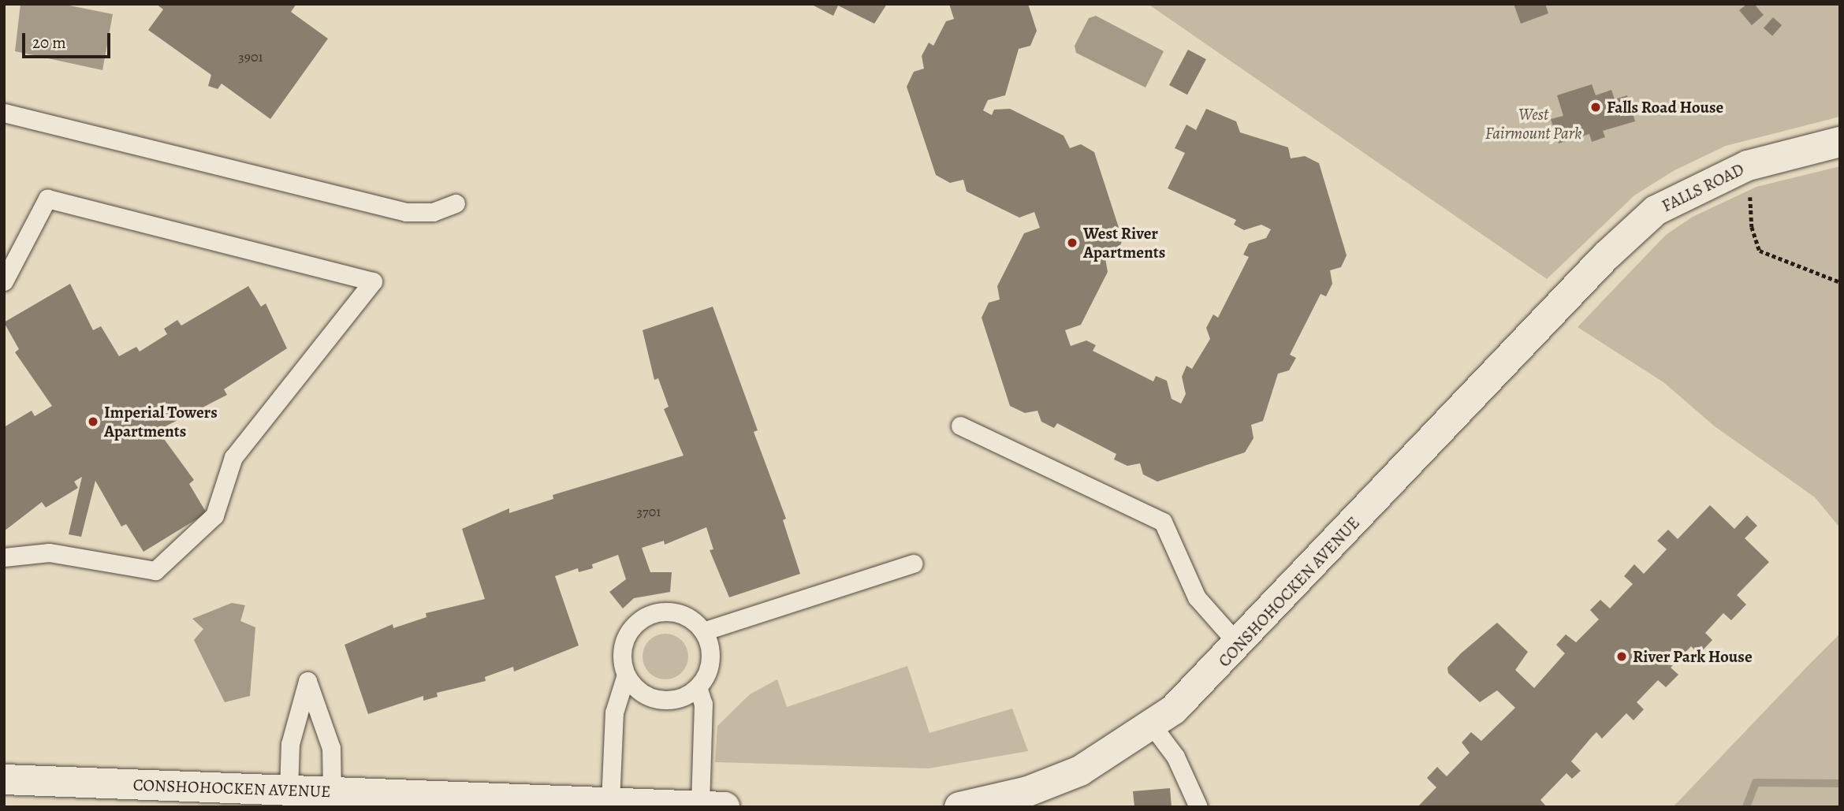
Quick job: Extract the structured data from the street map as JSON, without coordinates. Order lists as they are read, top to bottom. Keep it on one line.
{"streets":{"street":["FALLS ROAD","CONSHOHOCKEN AVENUE"]},"crossings":[["FALLS ROAD","CONSHOHOCKEN AVENUE"]],"parks":["West Fairmount Park"],"places":["Falls Road House","West River Apartments","Imperial Towers Apartments","River Park House"],"house_numbers":["3901","3701"],"scale_bar":"20 m"}
